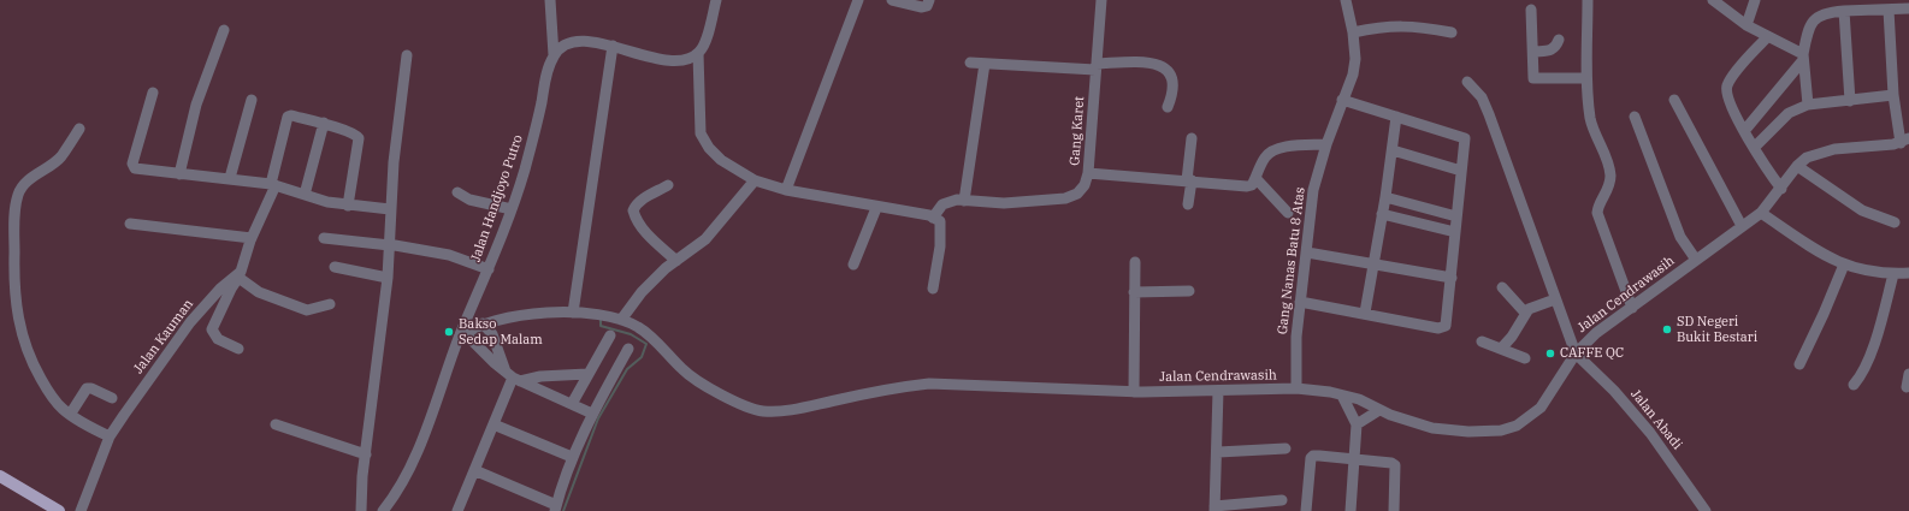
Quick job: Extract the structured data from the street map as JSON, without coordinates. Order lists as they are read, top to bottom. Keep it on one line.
{"streets":{"street":["Gang Karet","Jalan Handjoyo Putro","Gang Nanas Batu 8 Atas","Jalan Cendrawasih","Jalan Kauman","Jalan Abadi"]},"crossings":[["Jalan Handjoyo Putro","Jalan Cendrawasih"],["Gang Nanas Batu 8 Atas","Jalan Cendrawasih"],["Jalan Cendrawasih","Jalan Abadi"]],"places":["SD Negeri Bukit Bestari","Bakso Sedap Malam","CAFFE QC"]}
